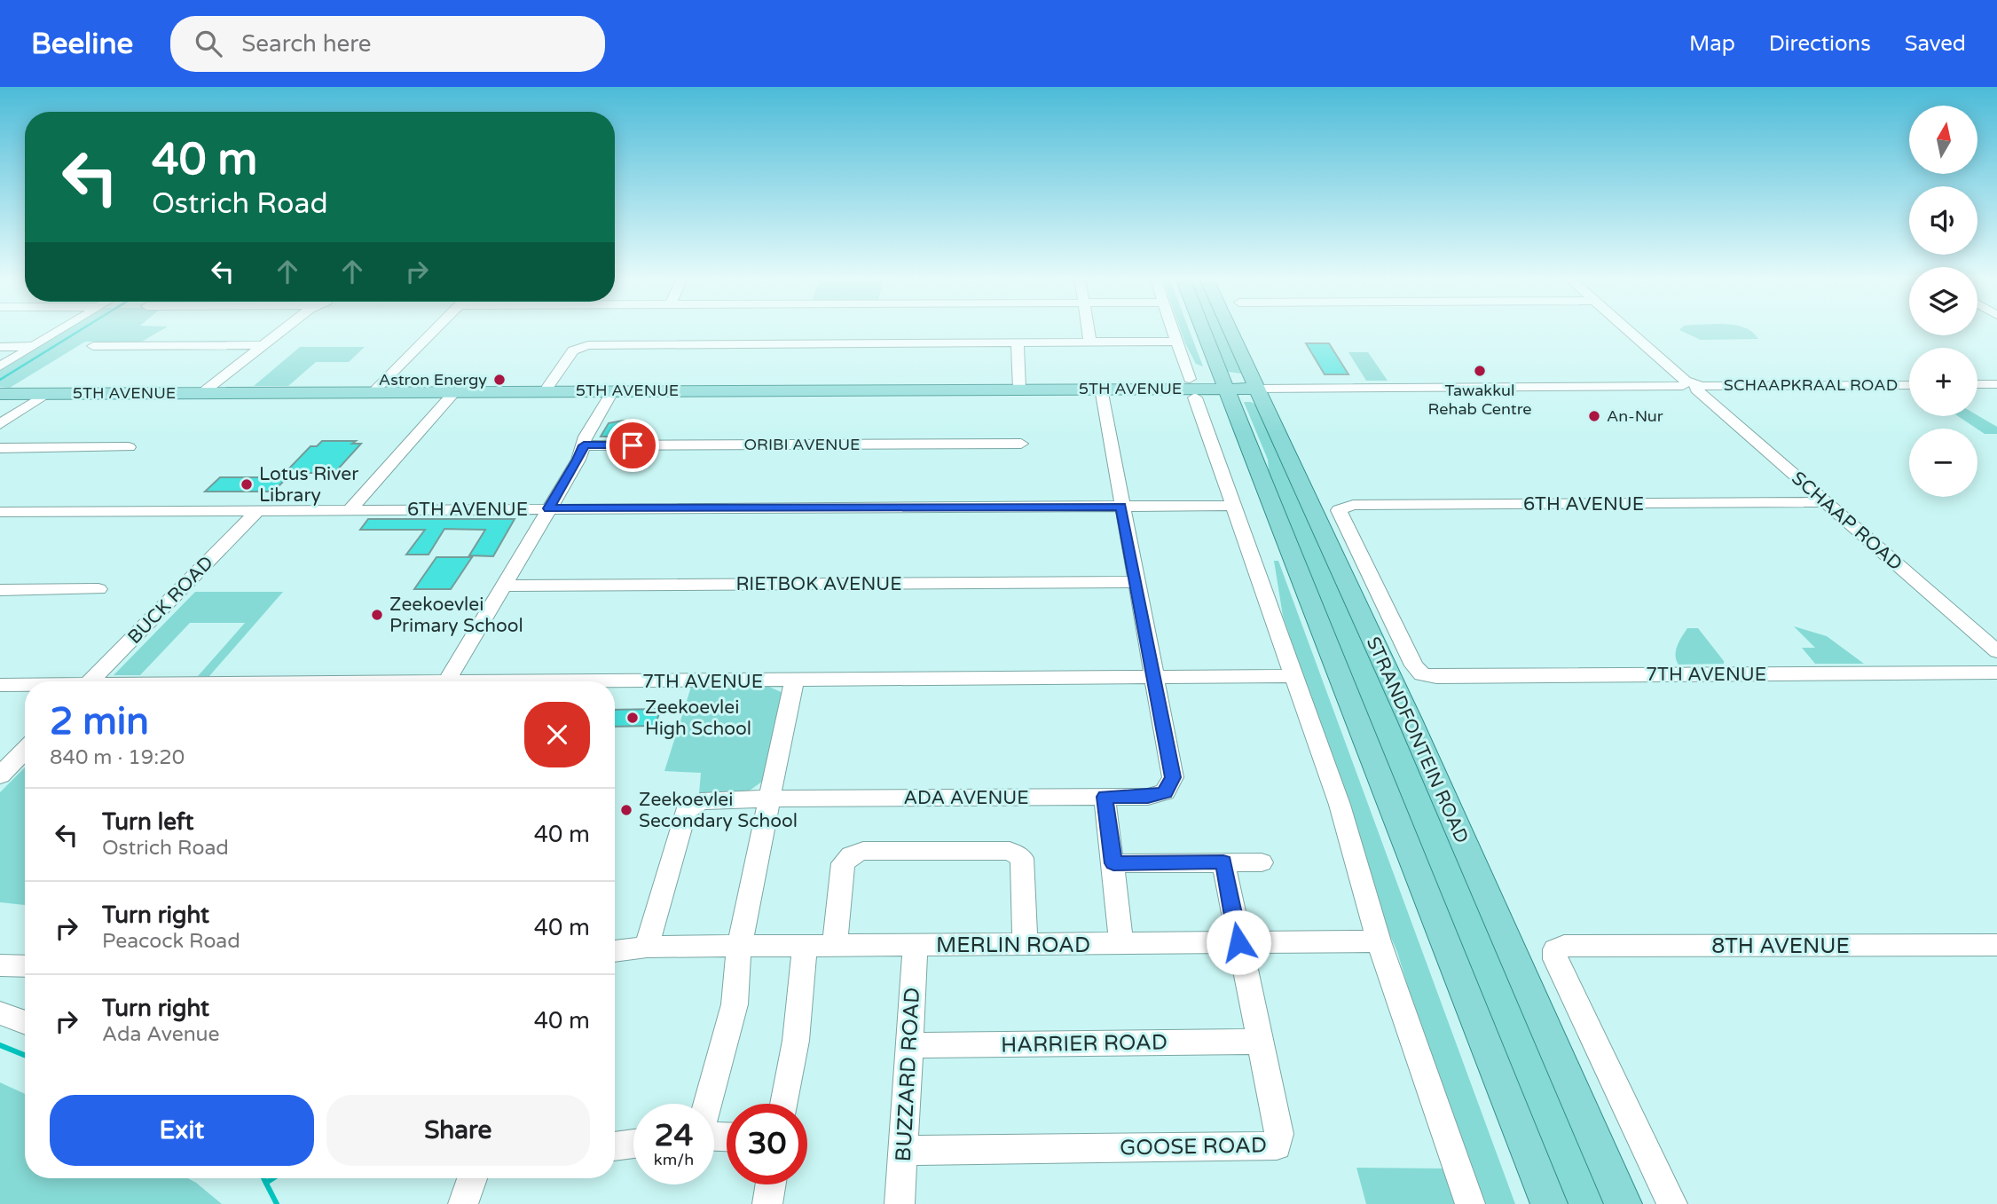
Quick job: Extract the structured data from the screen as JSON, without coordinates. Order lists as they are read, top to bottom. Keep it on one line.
{"streets":{"main road":["5TH AVENUE","STRANDFONTEIN ROAD"],"street":["SCHAAPKRAAL ROAD","ORIBI AVENUE","6TH AVENUE","SCHAAP ROAD","RIETBOK AVENUE","BUCK ROAD","7TH AVENUE","ADA AVENUE","MERLIN ROAD","8TH AVENUE","HARRIER ROAD","BUZZARD ROAD","GOOSE ROAD"]},"crossings":[["SCHAAPKRAAL ROAD","5TH AVENUE"],["SCHAAPKRAAL ROAD","SCHAAP ROAD"],["SCHAAPKRAAL ROAD","STRANDFONTEIN ROAD"],["5TH AVENUE","STRANDFONTEIN ROAD"],["6TH AVENUE","SCHAAP ROAD"],["6TH AVENUE","BUCK ROAD"],["6TH AVENUE","7TH AVENUE"],["7TH AVENUE","ADA AVENUE"],["ADA AVENUE","MERLIN ROAD"],["MERLIN ROAD","BUZZARD ROAD"],["MERLIN ROAD","GOOSE ROAD"],["HARRIER ROAD","BUZZARD ROAD"],["HARRIER ROAD","GOOSE ROAD"],["BUZZARD ROAD","GOOSE ROAD"]],"places":["Tawakkul Rehab Centre","Astron Energy","An-Nur","Lotus River Library","Zeekoevlei Primary School","Zeekoevlei High School","Zeekoevlei Secondary School"],"north":"top","page":{"header":"Beeline","search":"Search here","nav":["Map","Directions","Saved"],"map_buttons":["+","−"],"turn":["40 m","Ostrich Road"],"heading":["2 min","840 m · 19:20"],"list":[{"name":"Turn left","note":"Ostrich Road","value":"40 m"},{"name":"Turn right","note":"Peacock Road","value":"40 m"},{"name":"Turn right","note":"Ada Avenue","value":"40 m"}],"buttons":["Exit","Share"],"speed":"24 km/h","limit":"30"}}
